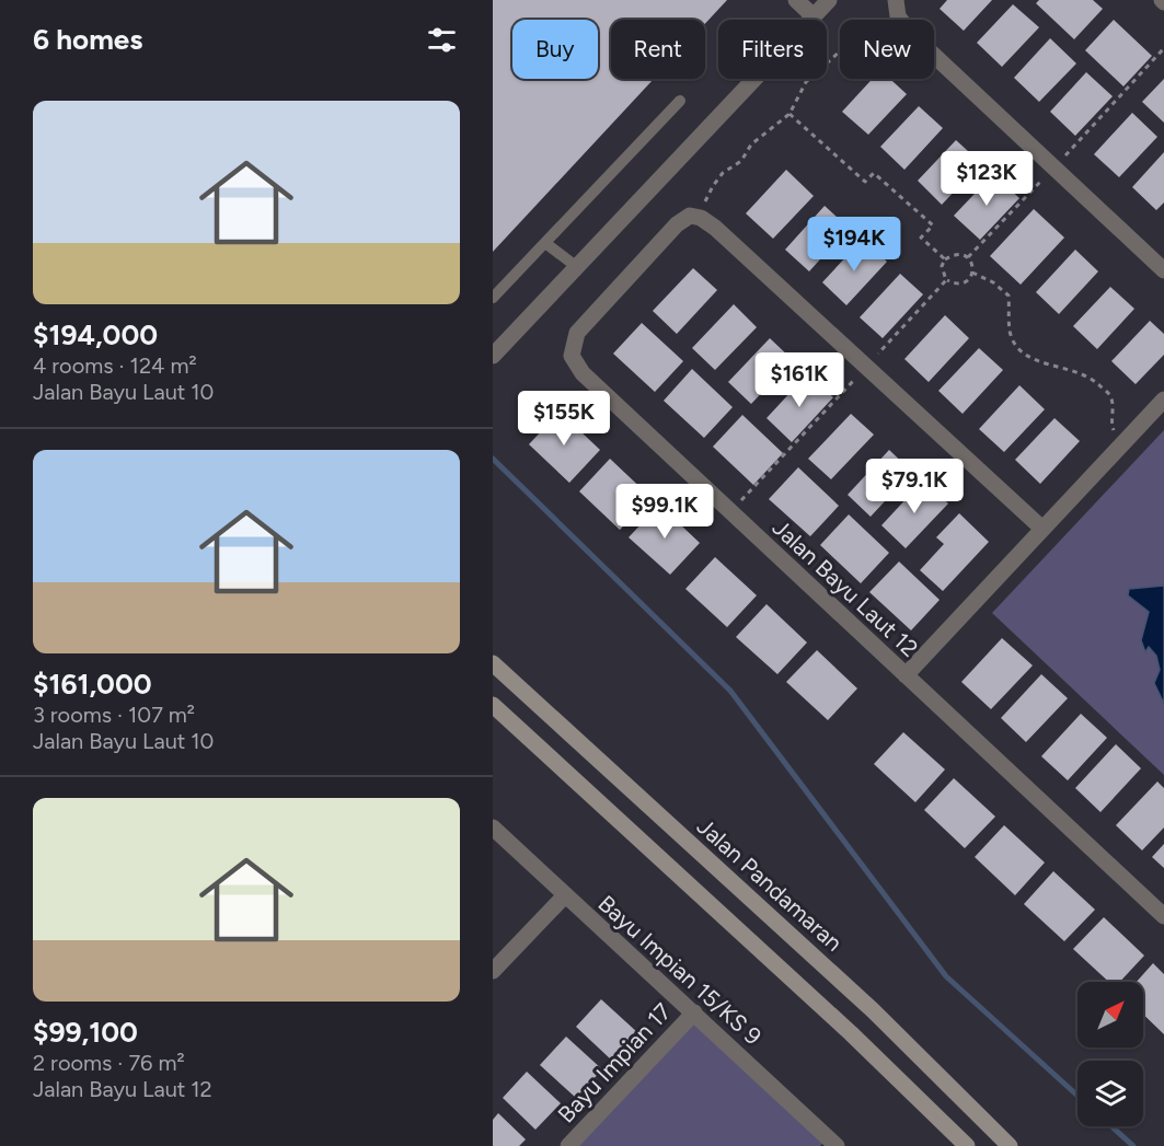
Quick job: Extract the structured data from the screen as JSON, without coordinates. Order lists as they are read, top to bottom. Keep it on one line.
{"streets":{"main road":["Jalan Pandamaran"],"street":["Jalan Bayu Laut 12","Bayu Impian 15/KS 9","Bayu Impian 17"]},"crossings":[["Bayu Impian 15/KS 9","Bayu Impian 17"]],"north":"top right","page":{"heading":"6 homes","chip":["Buy","Rent","Filters","New"],"list":[{"name":"$194,000","note":"4 rooms · 124 m² · Jalan Bayu Laut 10"},{"name":"$161,000","note":"3 rooms · 107 m² · Jalan Bayu Laut 10"},{"name":"$99,100","note":"2 rooms · 76 m² · Jalan Bayu Laut 12"}],"price":["$123K","$194K","$161K","$155K","$79.1K","$99.1K"]}}
